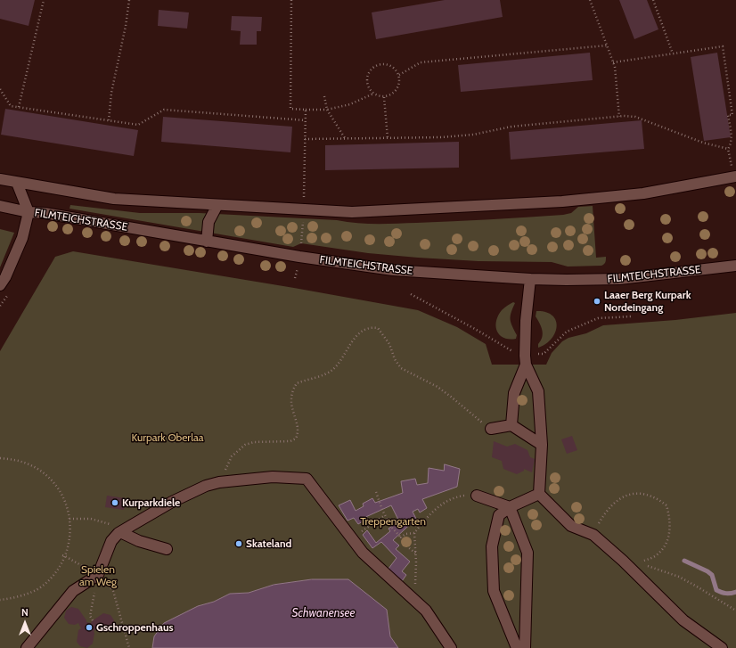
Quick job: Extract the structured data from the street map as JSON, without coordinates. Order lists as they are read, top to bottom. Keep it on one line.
{"streets":{"street":["FILMTEICHSTRASSE"]},"water":["Schwanensee"],"parks":["Kurpark Oberlaa","Treppengarten","Spielen am Weg"],"places":["Laaer Berg Kurpark Nordeingang","Kurparkdiele","Skateland","Gschroppenhaus"],"north":"top"}
